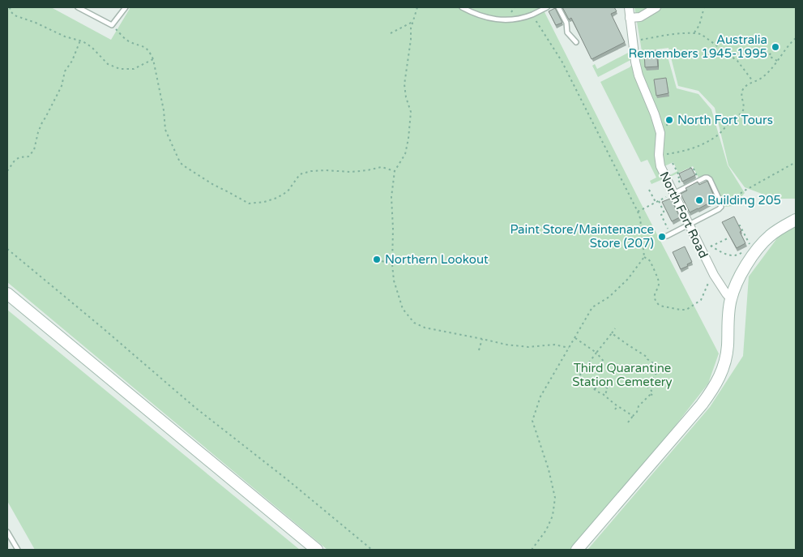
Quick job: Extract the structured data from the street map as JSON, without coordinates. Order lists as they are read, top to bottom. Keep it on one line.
{"streets":{"street":["North Fort Road"]},"parks":["Third Quarantine Station Cemetery"],"places":["Australia Remembers 1945-1995","North Fort Tours","Building 205","Paint Store/Maintenance Store (207)","Northern Lookout"]}
